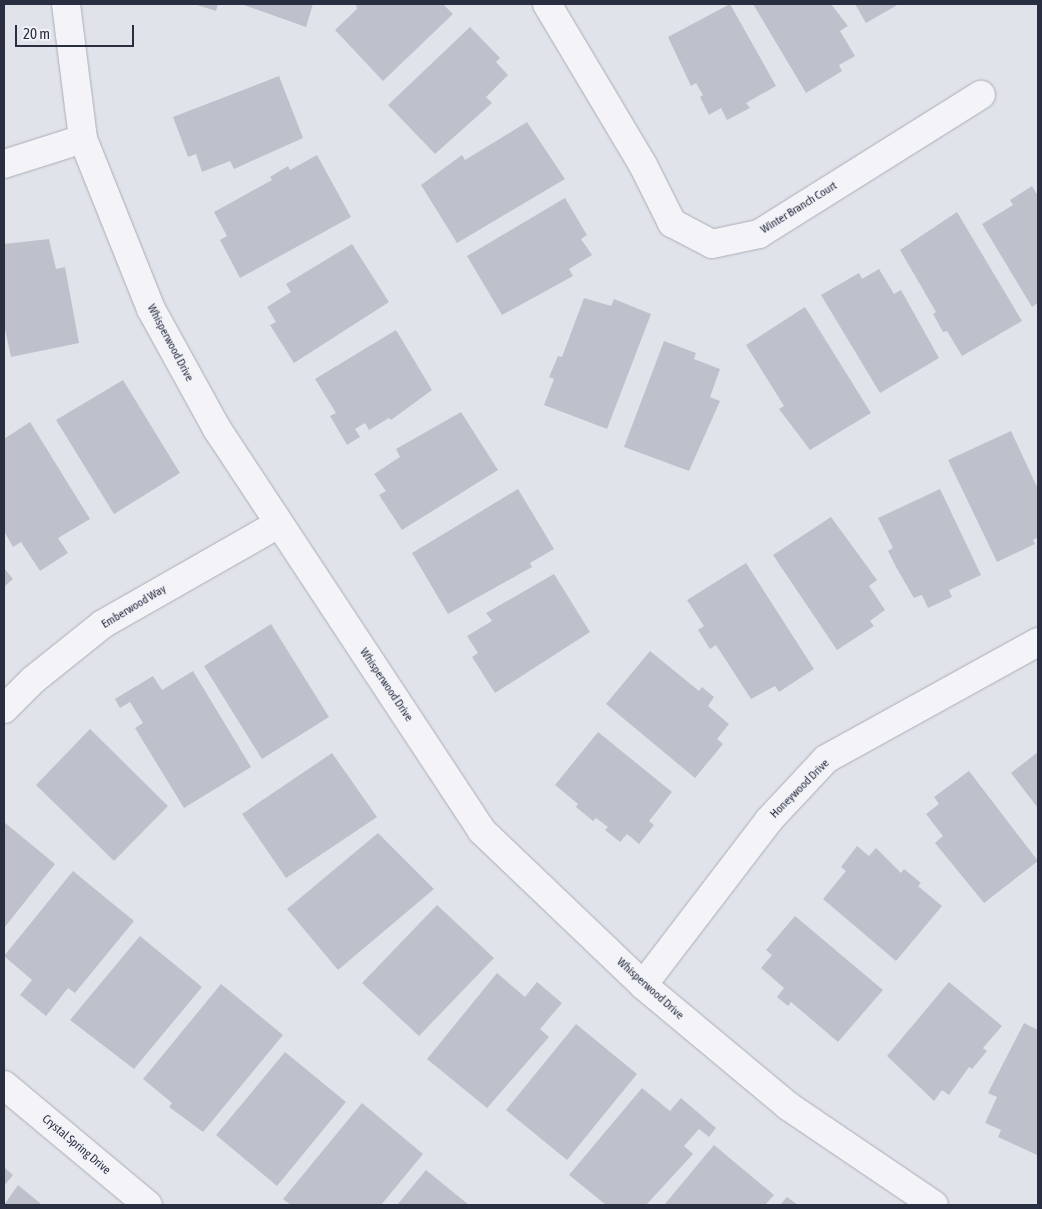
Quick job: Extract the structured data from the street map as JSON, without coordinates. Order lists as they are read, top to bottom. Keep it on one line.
{"streets":{"street":["Winter Branch Court","Whisperwood Drive","Emberwood Way","Honeywood Drive","Crystal Spring Drive"]},"crossings":[["Whisperwood Drive","Emberwood Way"],["Whisperwood Drive","Honeywood Drive"]],"scale_bar":"20 m"}
